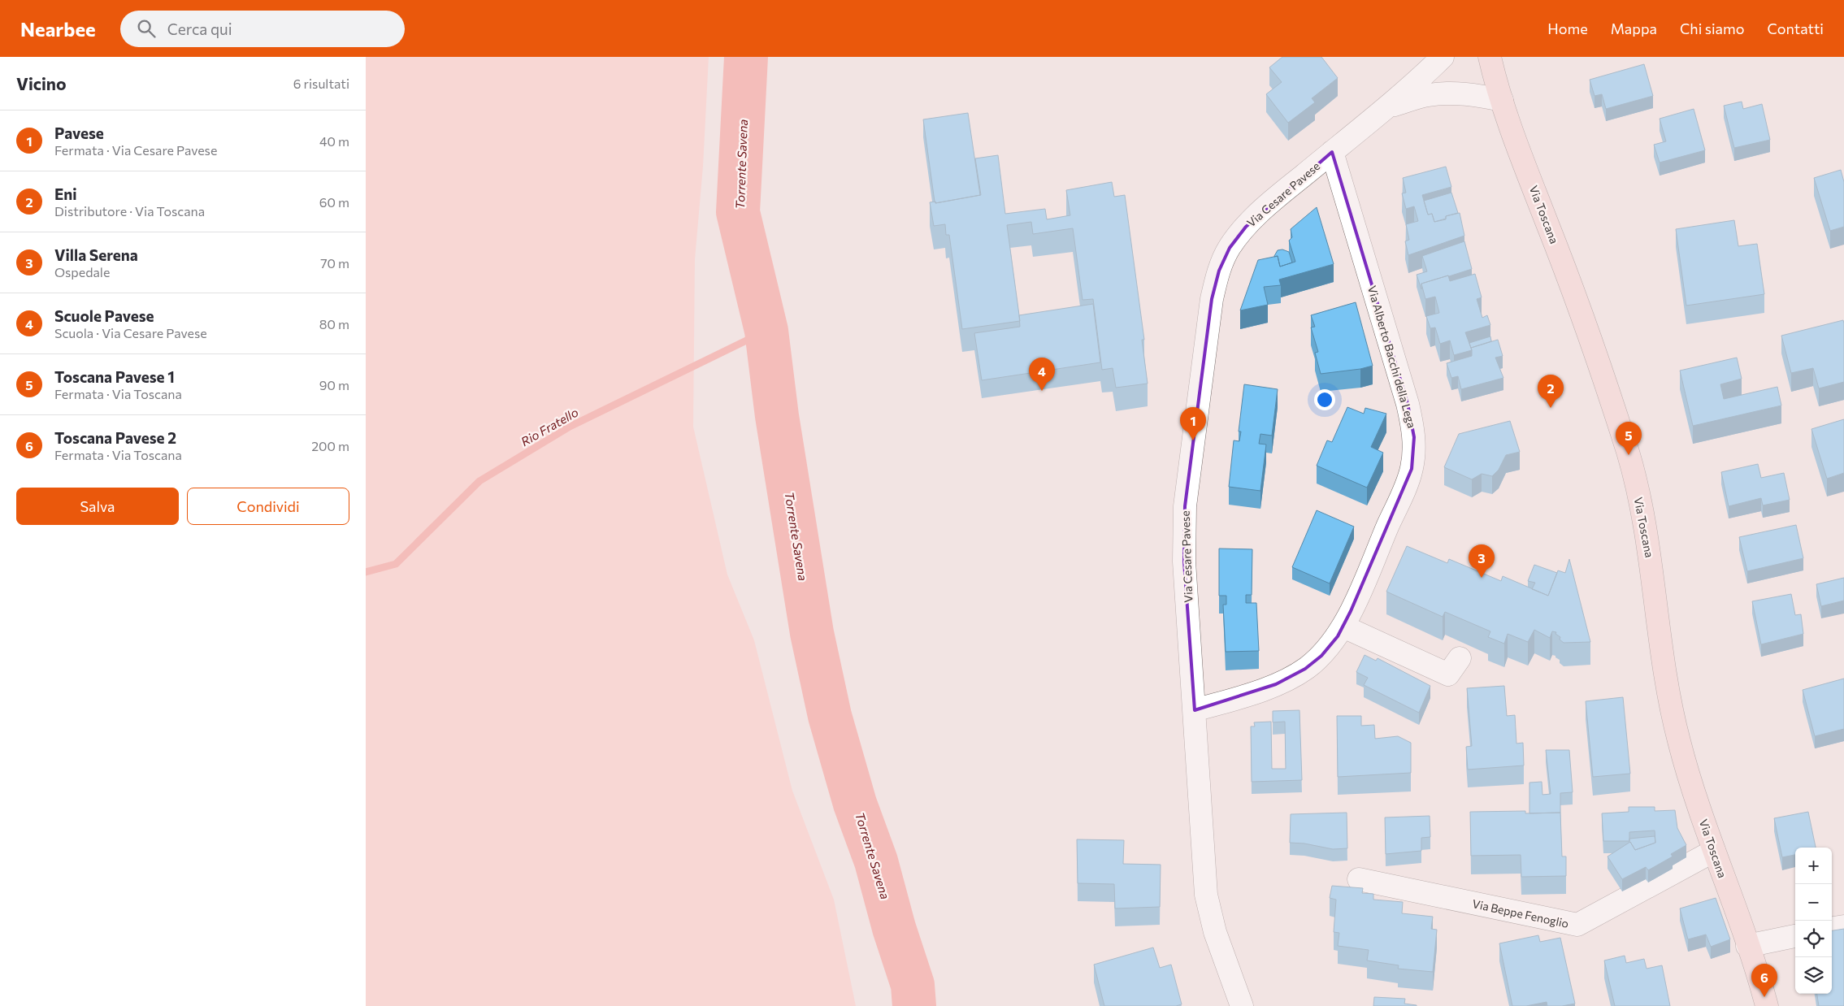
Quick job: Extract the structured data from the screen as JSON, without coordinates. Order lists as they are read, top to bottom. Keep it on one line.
{"streets":{"main road":["Via Toscana"],"street":["Via Cesare Pavese","Via Alberto Bacchi della Lega","Via Beppe Fenoglio"]},"crossings":[["Via Cesare Pavese","Via Toscana"],["Via Cesare Pavese","Via Alberto Bacchi della Lega"],["Via Toscana","Via Beppe Fenoglio"]],"water":["Torrente Savena","Rio Fratello"],"page":{"header":"Nearbee","search":"Cerca qui","nav":["Home","Mappa","Chi siamo","Contatti"],"heading":["Vicino","6 risultati"],"list":[{"mark":"1","name":"Pavese","note":"Fermata · Via Cesare Pavese","value":"40 m"},{"mark":"2","name":"Eni","note":"Distributore · Via Toscana","value":"60 m"},{"mark":"3","name":"Villa Serena","note":"Ospedale","value":"70 m"},{"mark":"4","name":"Scuole Pavese","note":"Scuola · Via Cesare Pavese","value":"80 m"},{"mark":"5","name":"Toscana Pavese 1","note":"Fermata · Via Toscana","value":"90 m"},{"mark":"6","name":"Toscana Pavese 2","note":"Fermata · Via Toscana","value":"200 m"}],"pins":["4","2","1","5","3","6"],"buttons":["Salva","Condividi"],"map_buttons":["+","−"]}}
